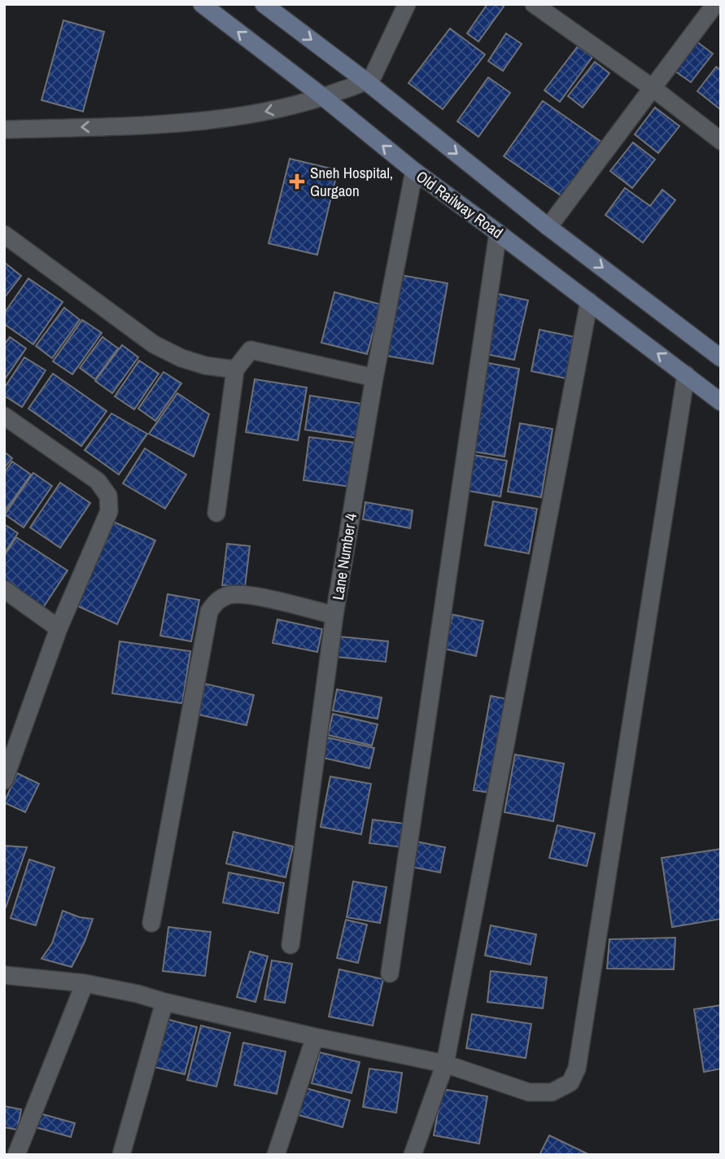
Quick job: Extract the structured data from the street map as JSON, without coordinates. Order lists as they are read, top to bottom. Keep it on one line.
{"streets":{"main road":["Old Railway Road"],"street":["Lane Number 4"]},"crossings":[["Old Railway Road","Lane Number 4"]],"places":{"health":["Sneh Hospital, Gurgaon"]}}
